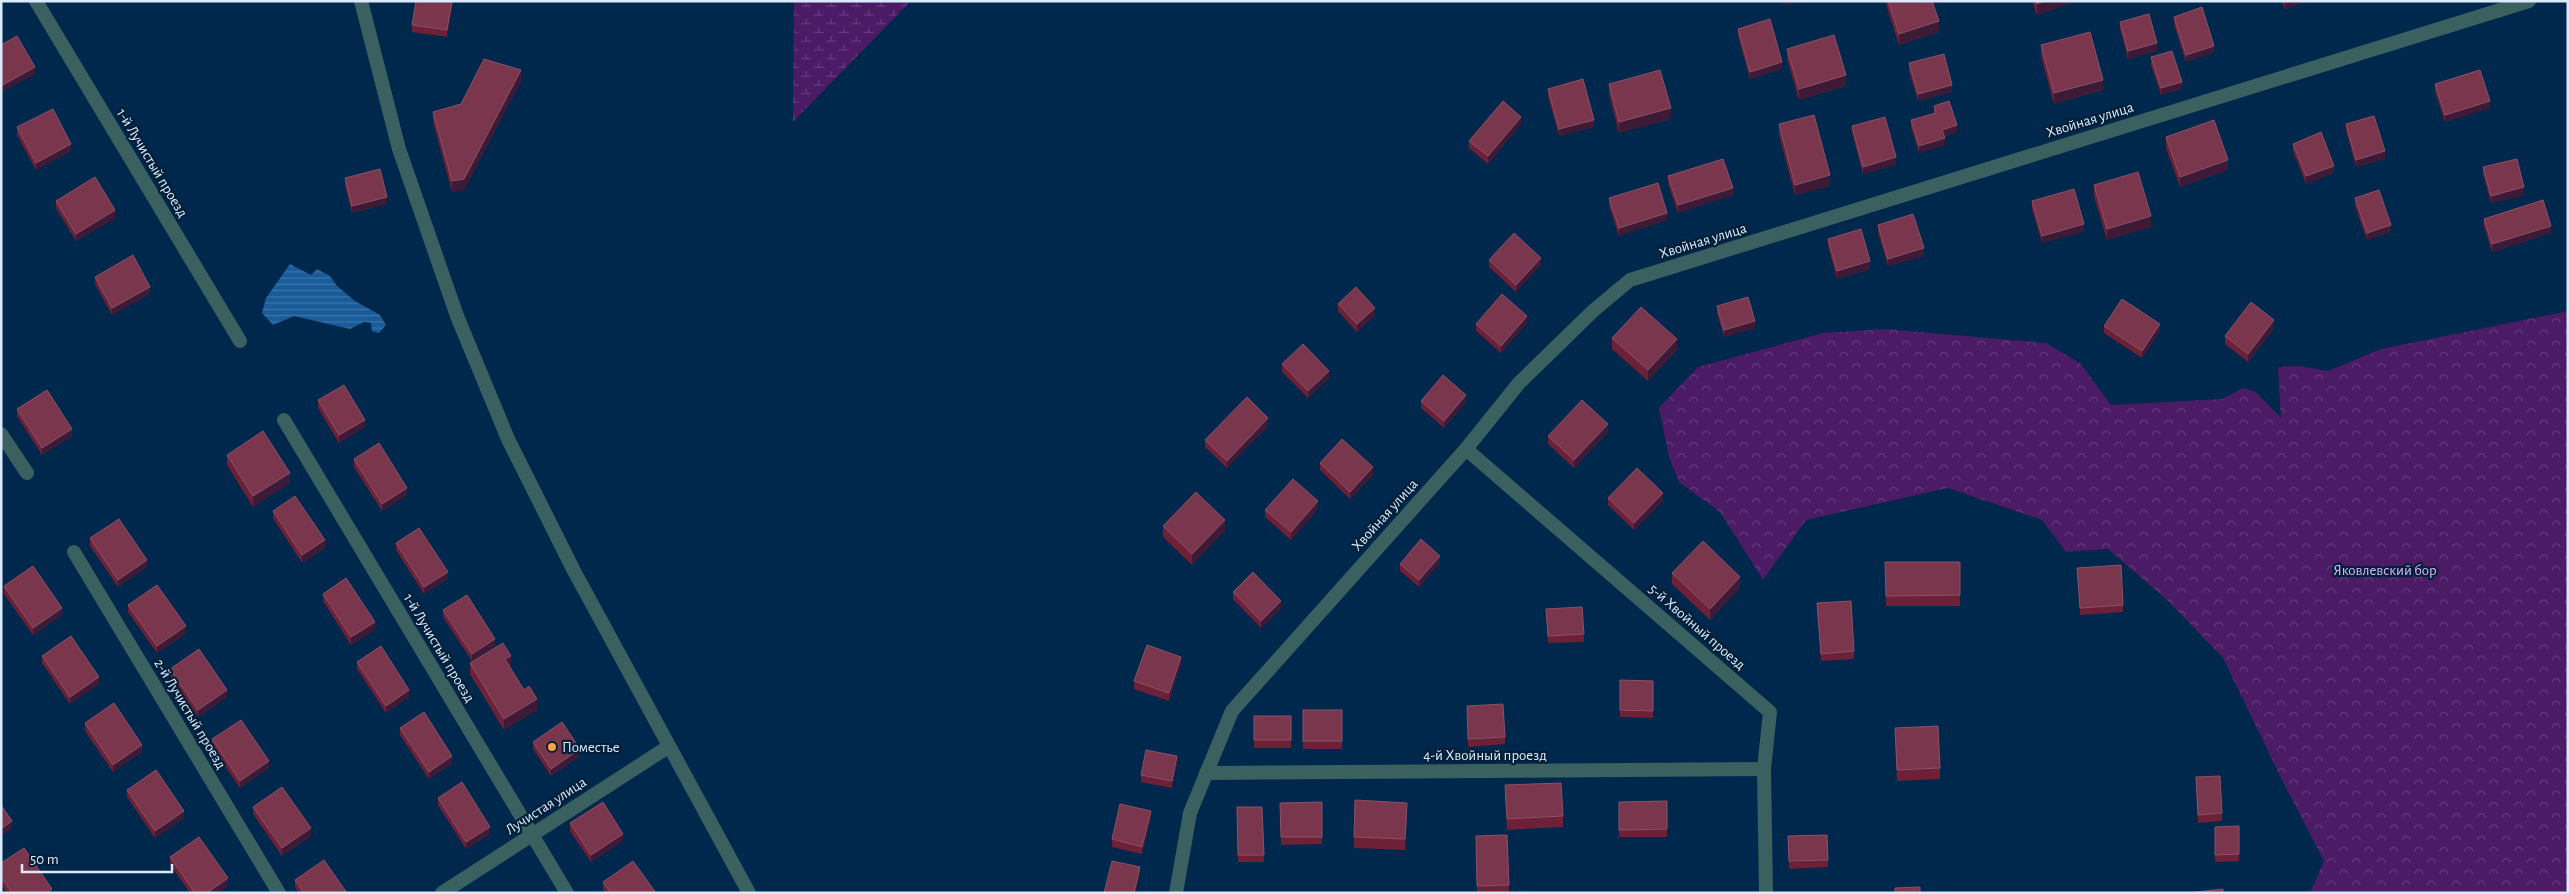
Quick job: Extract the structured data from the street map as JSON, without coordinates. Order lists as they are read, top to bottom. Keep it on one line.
{"streets":{"street":["Хвойная улица","1-й Лучистый проезд","5-й Хвойный проезд","2-й Лучистый проезд","4-й Хвойный проезд","Лучистая улица"]},"crossings":[["Хвойная улица","5-й Хвойный проезд"],["Хвойная улица","4-й Хвойный проезд"],["1-й Лучистый проезд","Лучистая улица"],["5-й Хвойный проезд","4-й Хвойный проезд"]],"parks":["Яковлевский бор"],"places":["Поместье"],"scale_bar":"50 m"}
